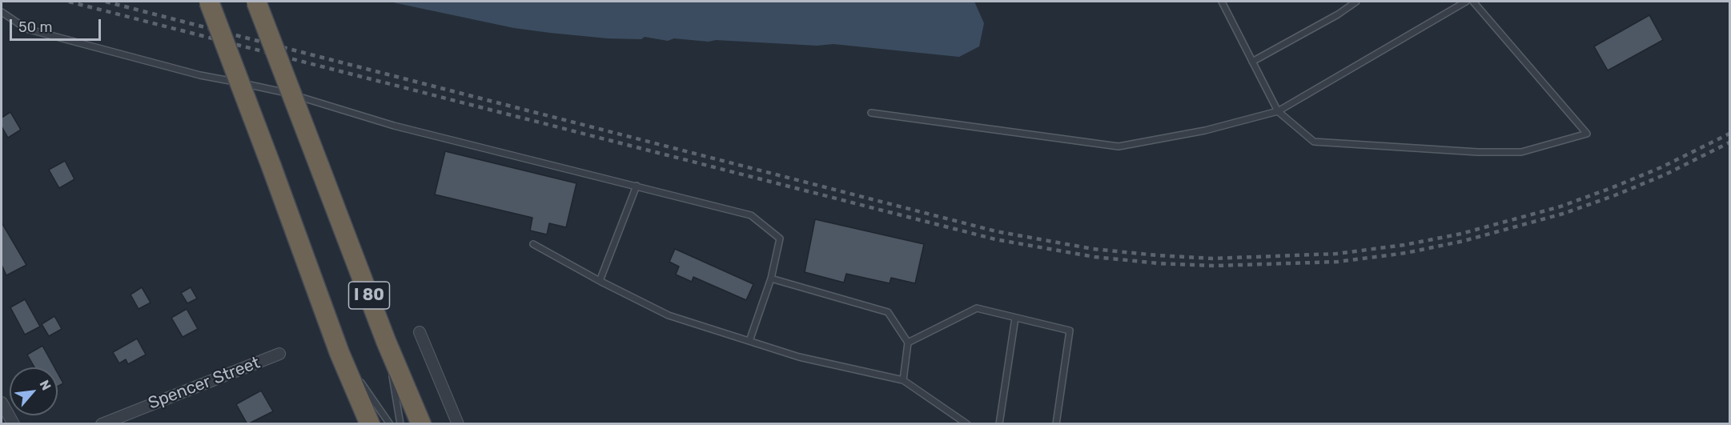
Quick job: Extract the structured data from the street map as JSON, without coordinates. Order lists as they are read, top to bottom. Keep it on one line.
{"streets":{"highway":["I 80"],"street":["Spencer Street"]},"scale_bar":"50 m","north":"top right"}
